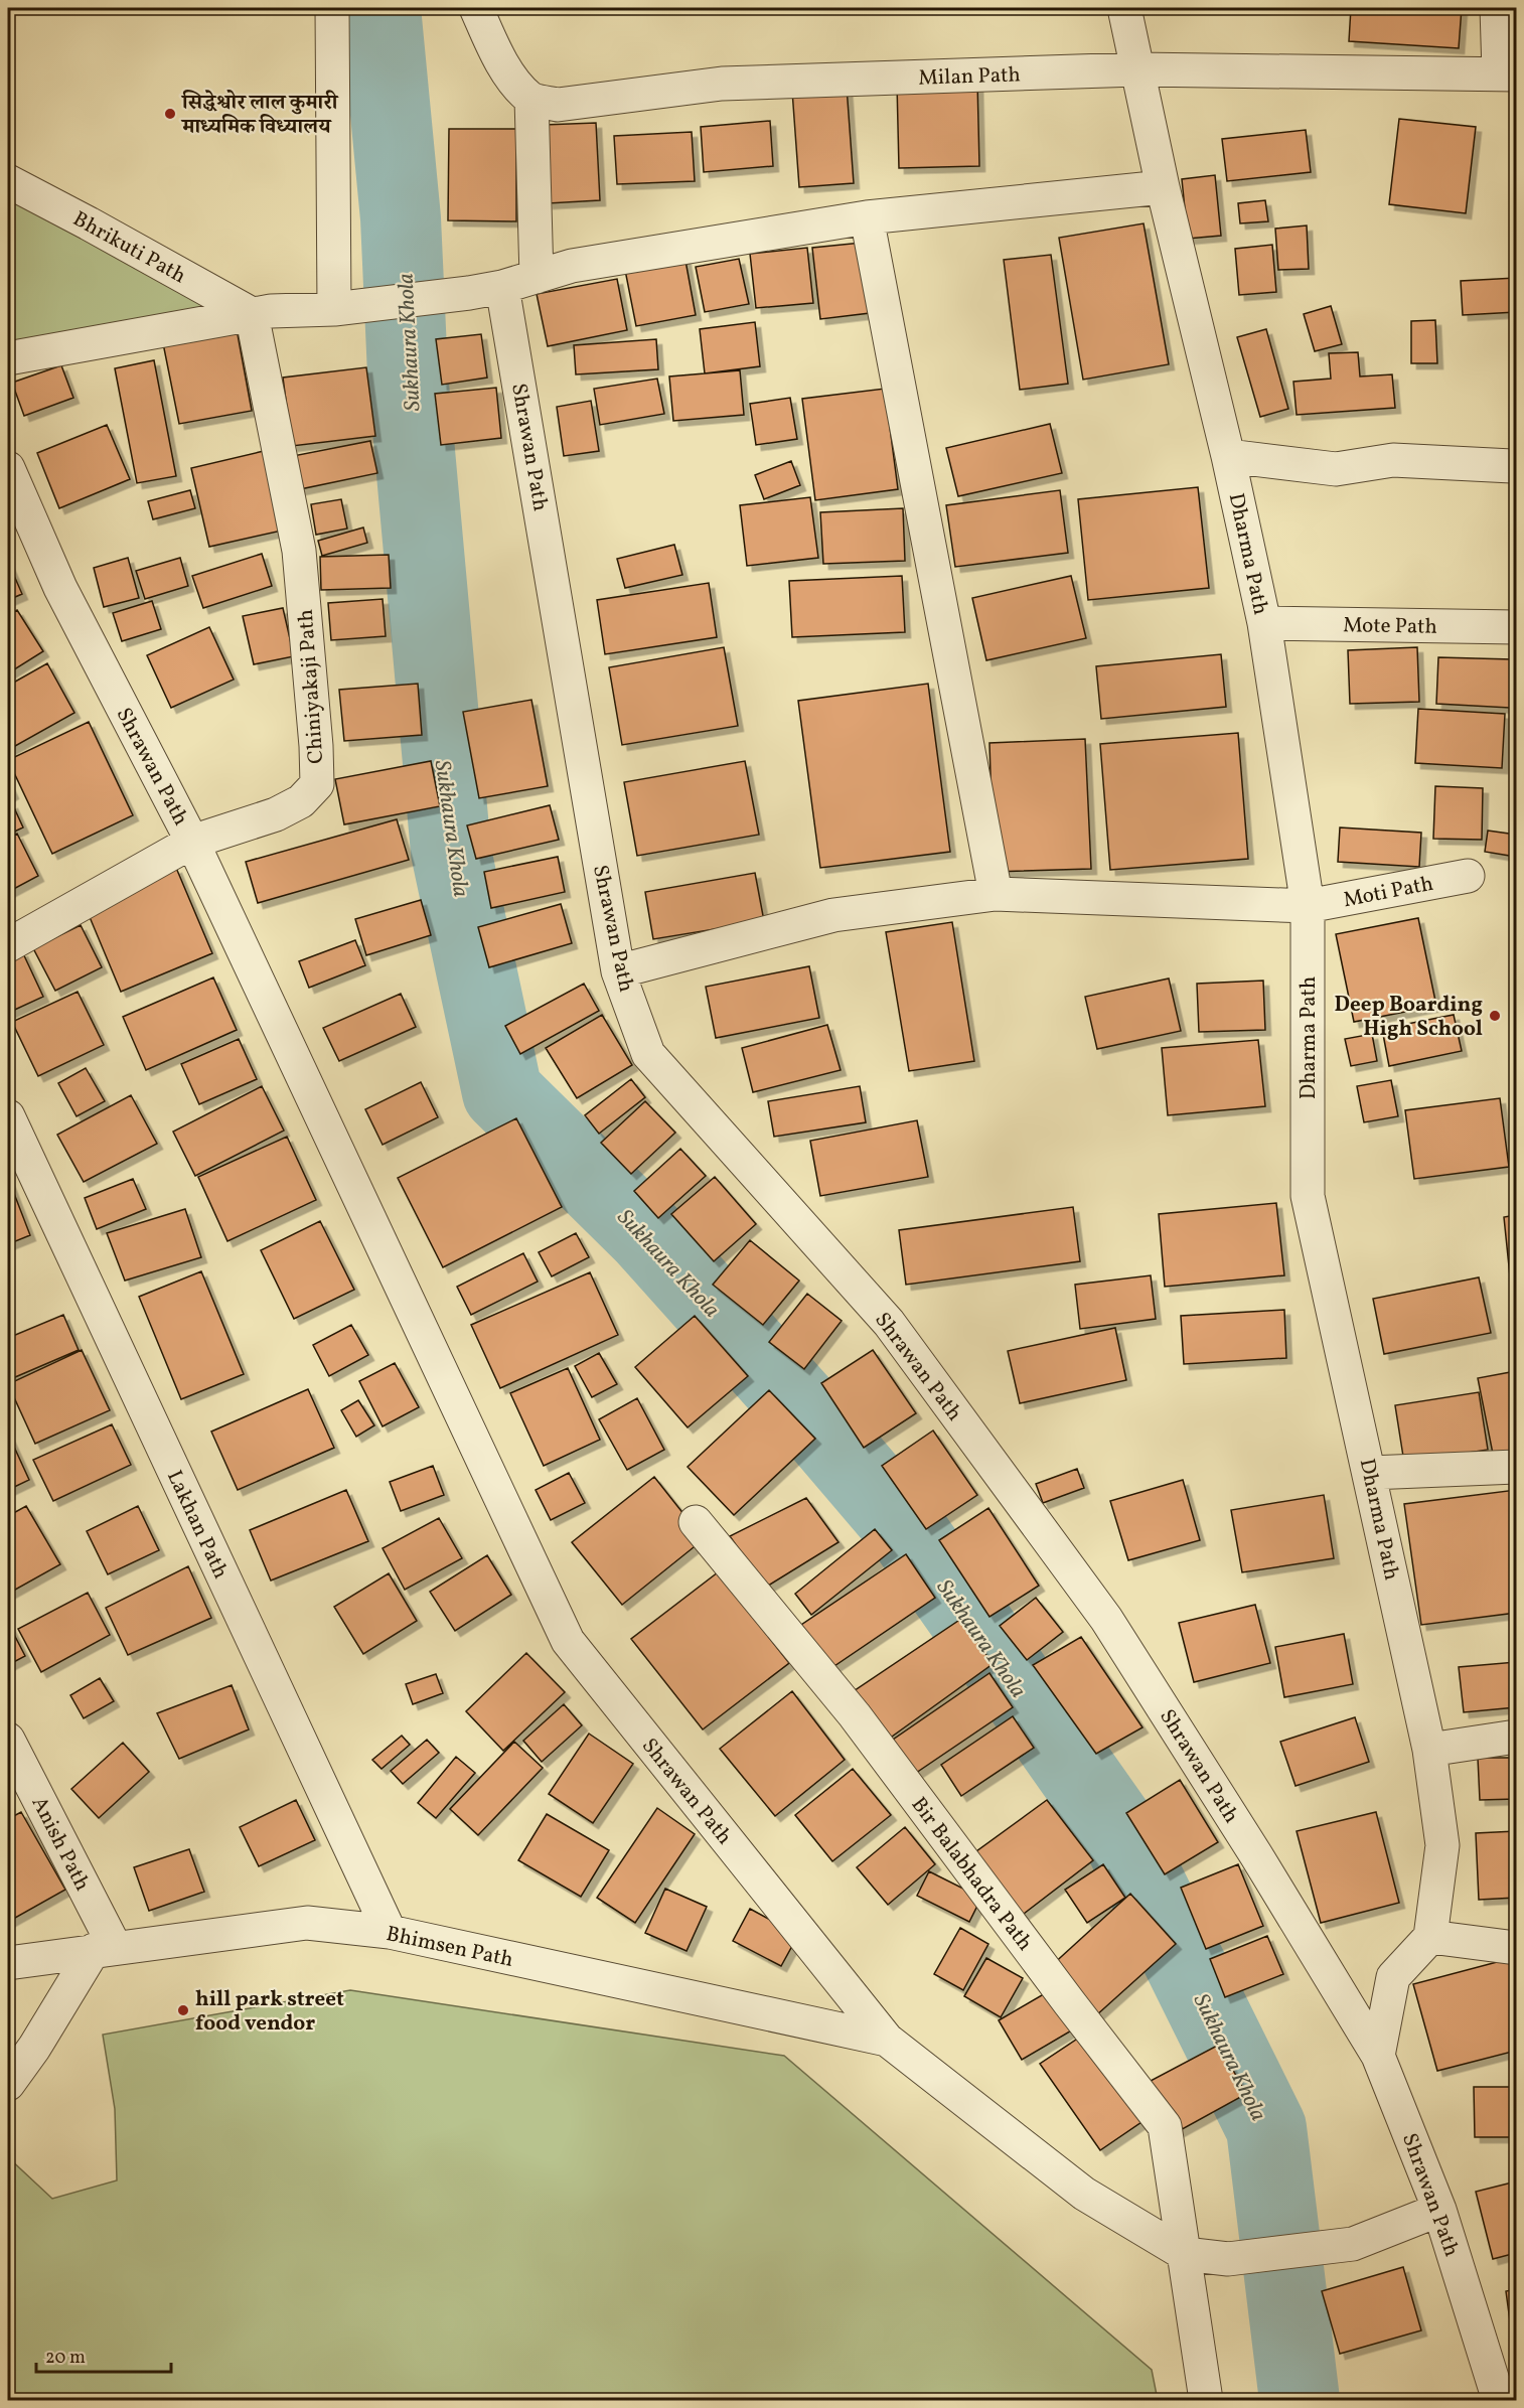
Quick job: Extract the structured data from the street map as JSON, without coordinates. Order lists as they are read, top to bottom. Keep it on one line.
{"streets":{"street":["Milan Path","Bhrikuti Path","Shrawan Path","Dharma Path","Mote Path","Chiniyakaji Path","Moti Path","Lakhan Path","Anish Path","Bir Balabhadra Path","Bhimsen Path"]},"crossings":[["Milan Path","Dharma Path"],["Bhrikuti Path","Chiniyakaji Path"],["Shrawan Path","Chiniyakaji Path"],["Shrawan Path","Moti Path"],["Shrawan Path","Bir Balabhadra Path"],["Shrawan Path","Bhimsen Path"],["Dharma Path","Mote Path"],["Dharma Path","Moti Path"],["Lakhan Path","Bhimsen Path"],["Anish Path","Bhimsen Path"]],"water":["Sukhaura Khola"],"places":["सिद्धेश्वोर लाल कुमारी माध्यमिक विध्यालय","Deep Boarding High School","hill park street food vendor"],"scale_bar":"20 m"}
